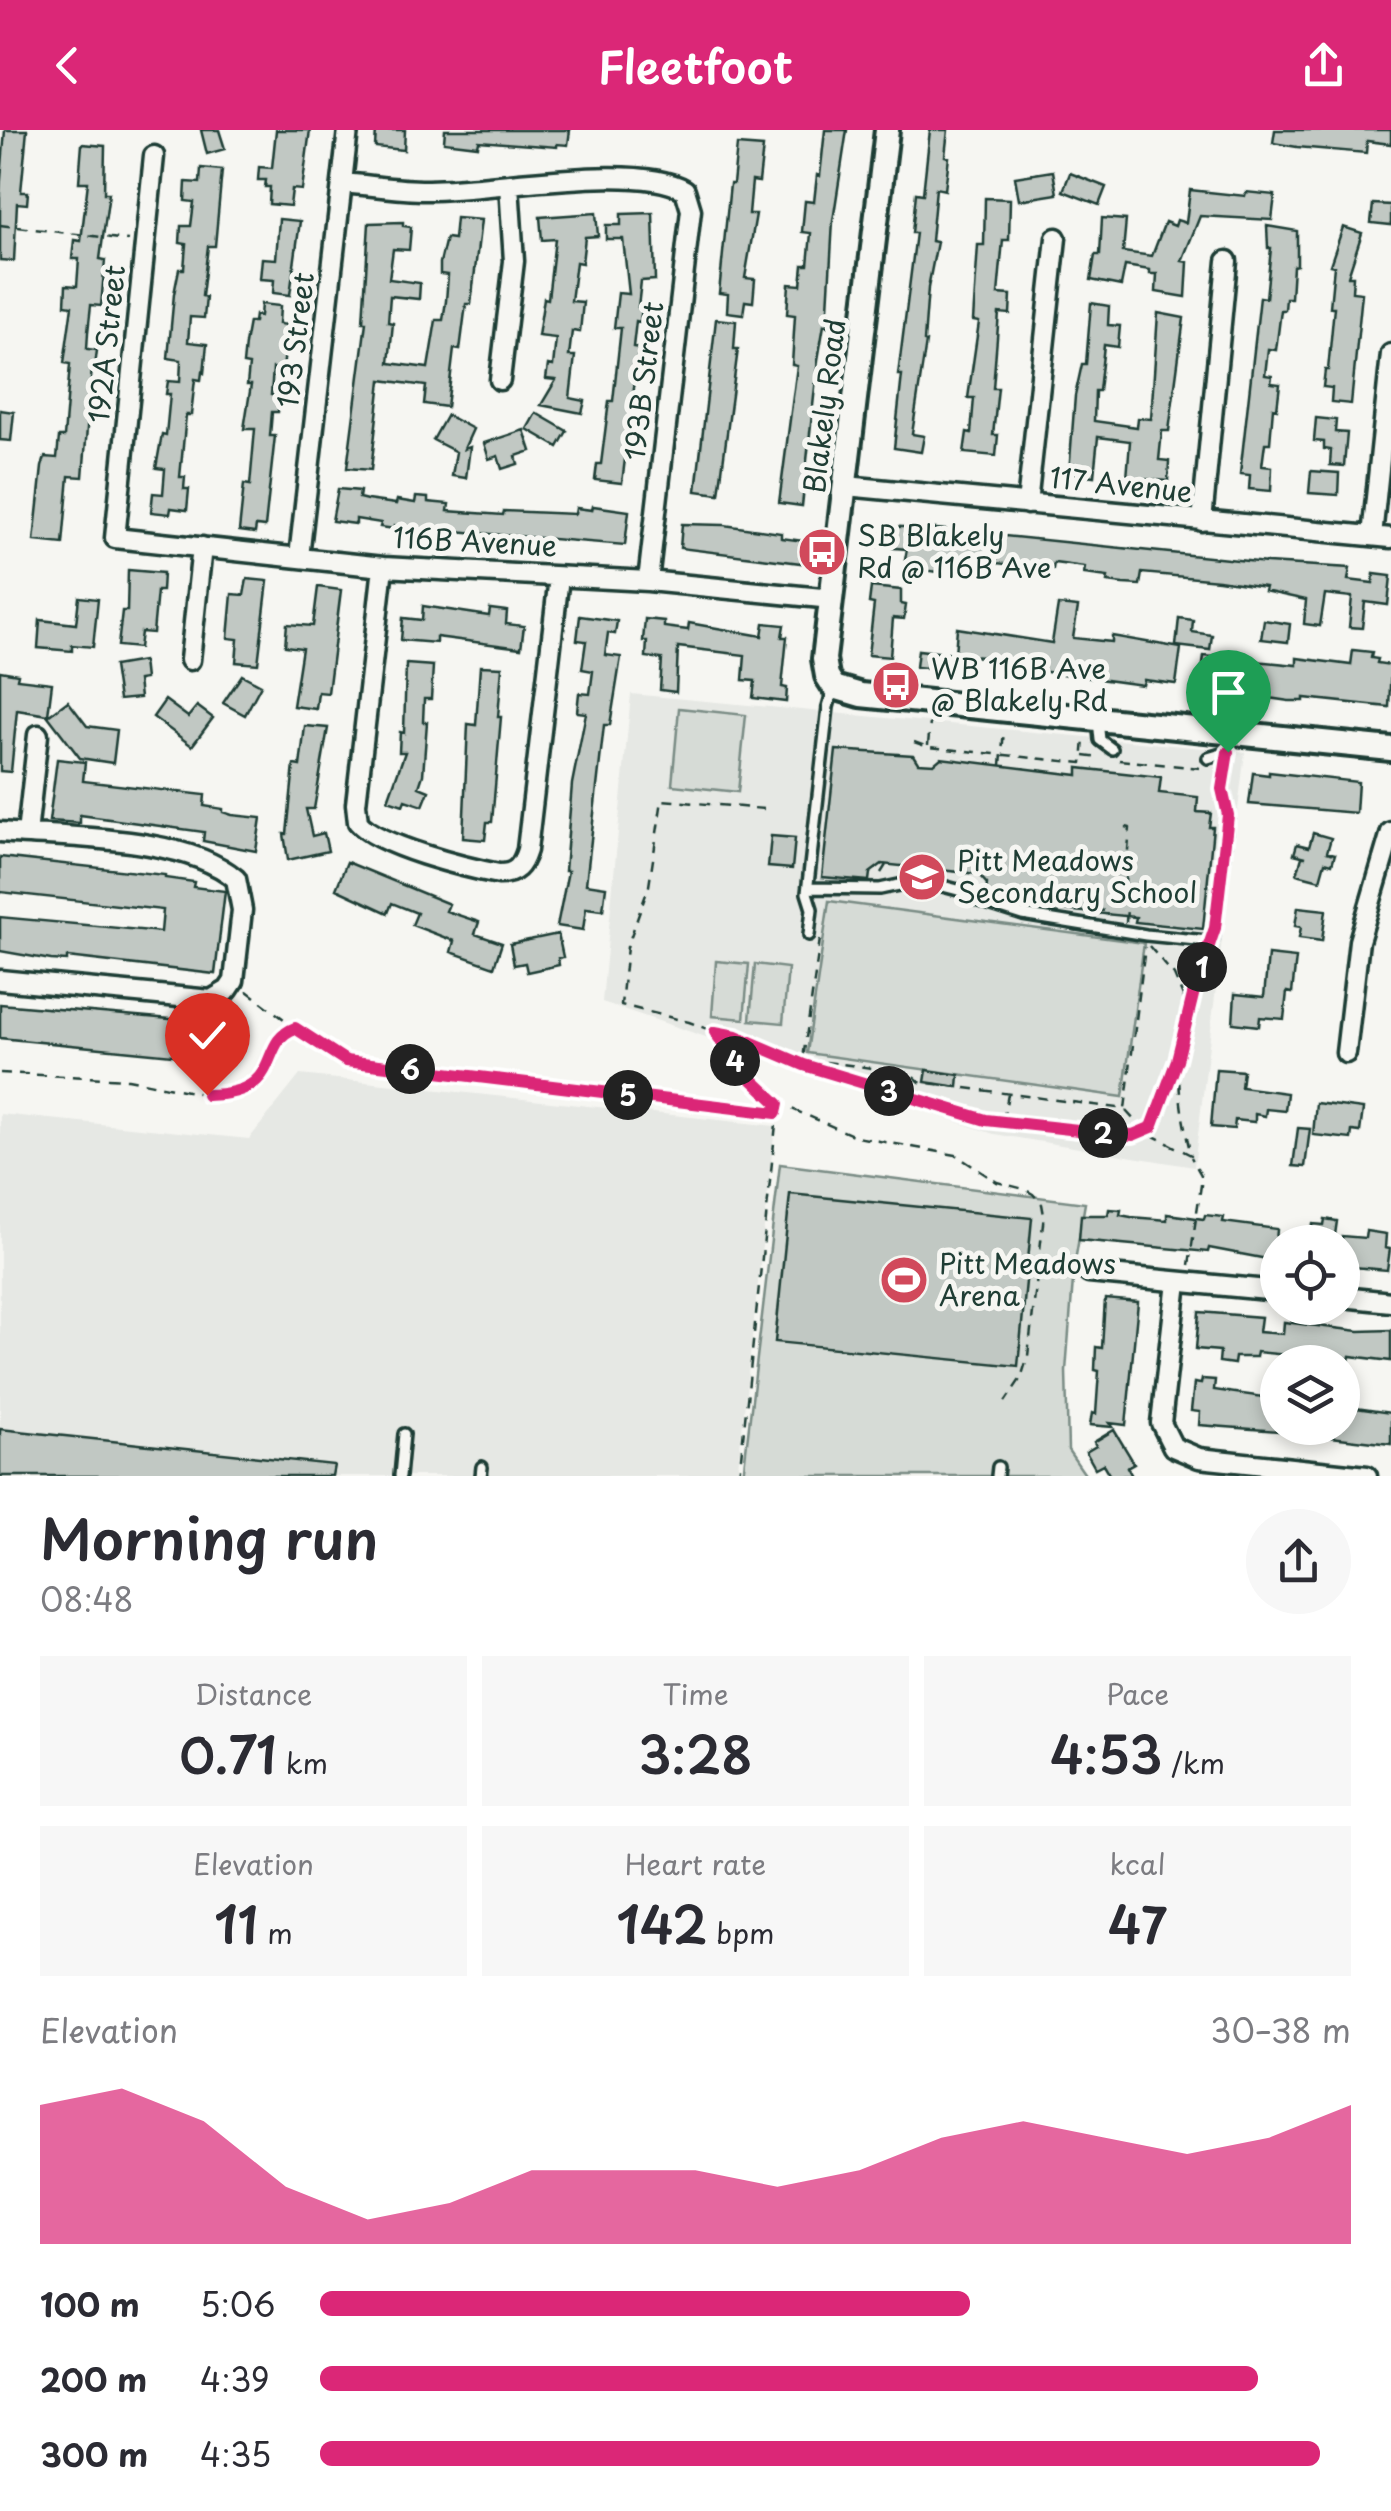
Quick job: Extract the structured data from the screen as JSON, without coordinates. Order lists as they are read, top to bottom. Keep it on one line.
{"streets":{"street":["193 Street","192A Street","193B Street","Blakely Road","117 Avenue","116B Avenue"]},"crossings":[["193 Street","116B Avenue"],["192A Street","116B Avenue"],["193B Street","116B Avenue"],["Blakely Road","117 Avenue"],["Blakely Road","116B Avenue"]],"places":{"bus stop":["SB Blakely Rd @ 116B Ave","WB 116B Ave @ Blakely Rd"],"school or university":["Pitt Meadows Secondary School"],"sports":["Pitt Meadows Arena"]},"page":{"header":"Fleetfoot","pins":["1","4","6","3","5","2"],"heading":["Morning run","08:48"],"stats":[["Distance","0.71 km"],["Time","3:28"],["Pace","4:53 /km"],["Elevation","11 m"],["Heart rate","142 bpm"],["kcal","47"]],"chart":["Elevation","30–38 m"],"list":[{"name":"100 m","note":"5:06"},{"name":"200 m","note":"4:39"},{"name":"300 m","note":"4:35"}]}}
